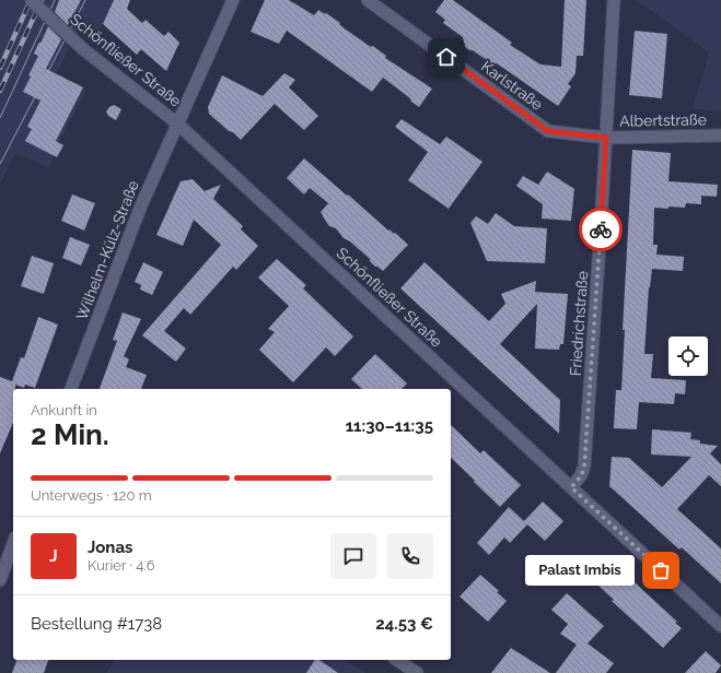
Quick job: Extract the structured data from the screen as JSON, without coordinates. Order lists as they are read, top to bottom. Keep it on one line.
{"streets":{"street":["Schönfließer Straße","Karlstraße","Albertstraße","Wilhelm-Külz-Straße","Friedrichstraße"]},"crossings":[["Schönfließer Straße","Wilhelm-Külz-Straße"],["Schönfließer Straße","Friedrichstraße"],["Karlstraße","Albertstraße"],["Karlstraße","Friedrichstraße"],["Albertstraße","Friedrichstraße"]],"places":["Palast Imbis"],"page":{"heading":["2 Min.","Ankunft in","11:30–11:35"],"panel":["Jonas","Kurier · 4.6","Bestellung #1738","24.53 €"],"bar":"Unterwegs · 120 m","round":"J","bubble":"Palast Imbis"}}
